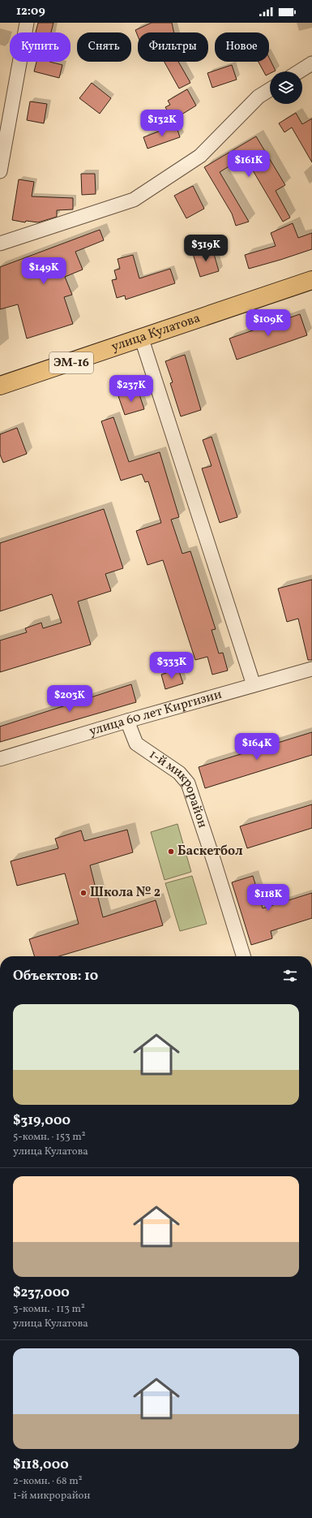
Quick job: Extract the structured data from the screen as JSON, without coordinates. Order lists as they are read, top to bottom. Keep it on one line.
{"streets":{"main road":["улица Кулатова","ЭМ-16"],"street":["улица 60 лет Киргизии","1-й микрорайон"]},"crossings":[["улица 60 лет Киргизии","1-й микрорайон"]],"places":["Баскетбол","Школа № 2"],"page":{"status":"12:09","chip":["Купить","Снять","Фильтры","Новое"],"price":["$132K","$161K","$319K","$149K","$109K","$237K","$333K","$203K","$164K","$118K"],"heading":"Объектов: 10","list":[{"name":"$319,000","note":"5-комн. · 153 m² · улица Кулатова"},{"name":"$237,000","note":"3-комн. · 113 m² · улица Кулатова"},{"name":"$118,000","note":"2-комн. · 68 m² · 1-й микрорайон"}]}}
